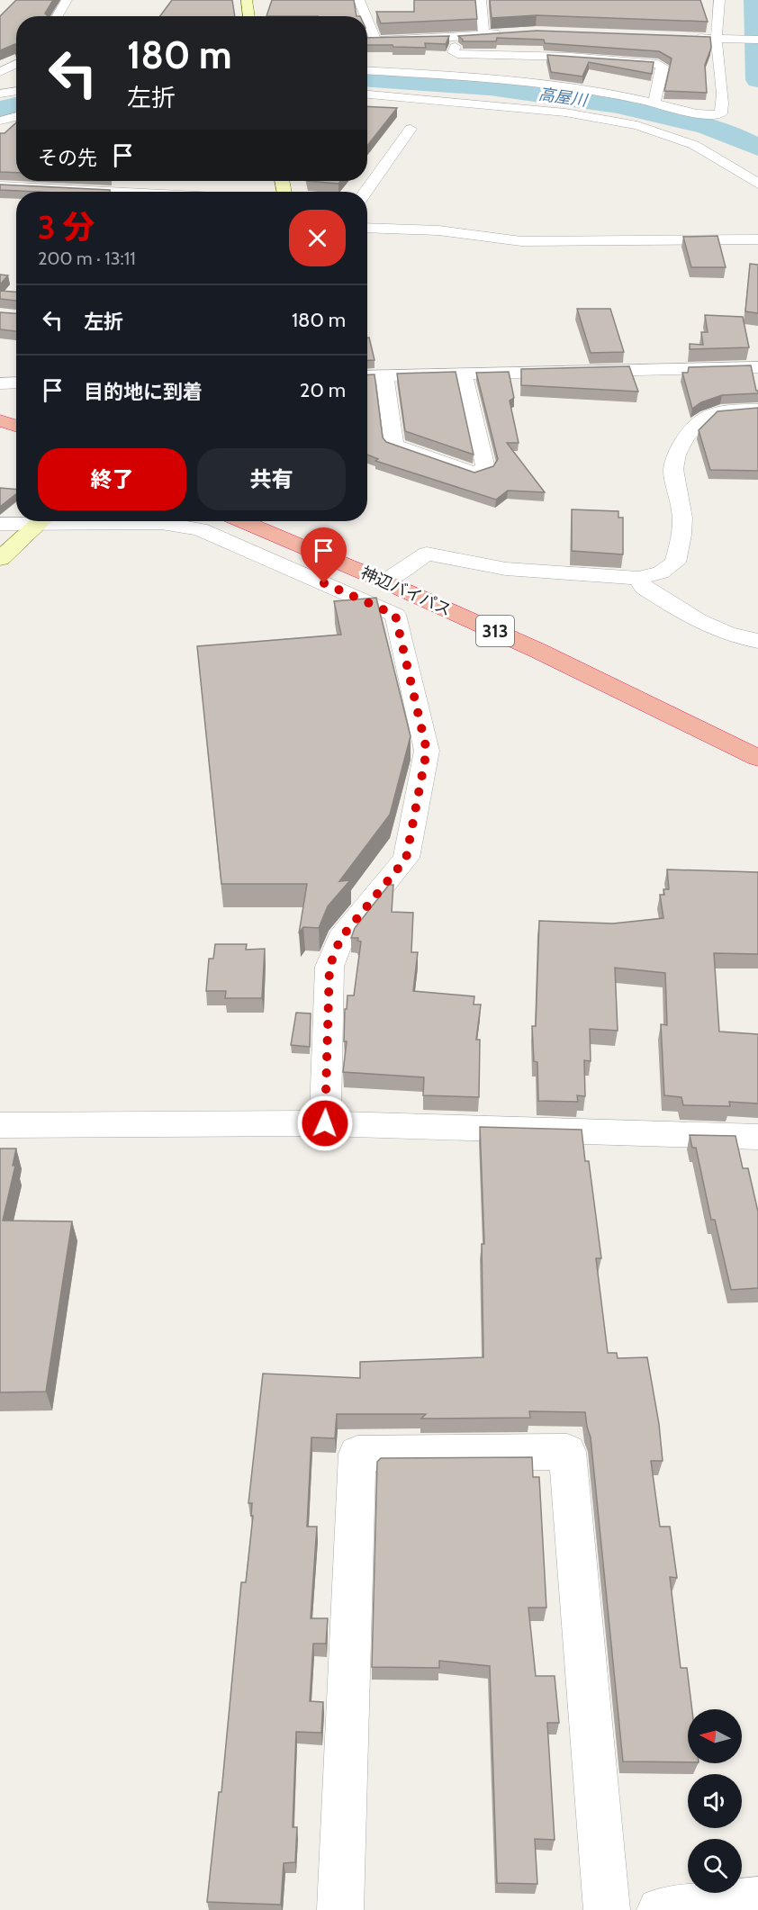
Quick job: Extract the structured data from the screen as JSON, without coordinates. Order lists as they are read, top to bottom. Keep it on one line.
{"streets":{"highway":["神辺バイパス","313"]},"water":["高屋川"],"north":"left","page":{"turn":["180 m","左折"],"then":"その先","heading":["3 分","200 m · 13:11"],"list":[{"name":"左折","value":"180 m"},{"name":"目的地に到着","value":"20 m"}],"buttons":["終了","共有"]}}
